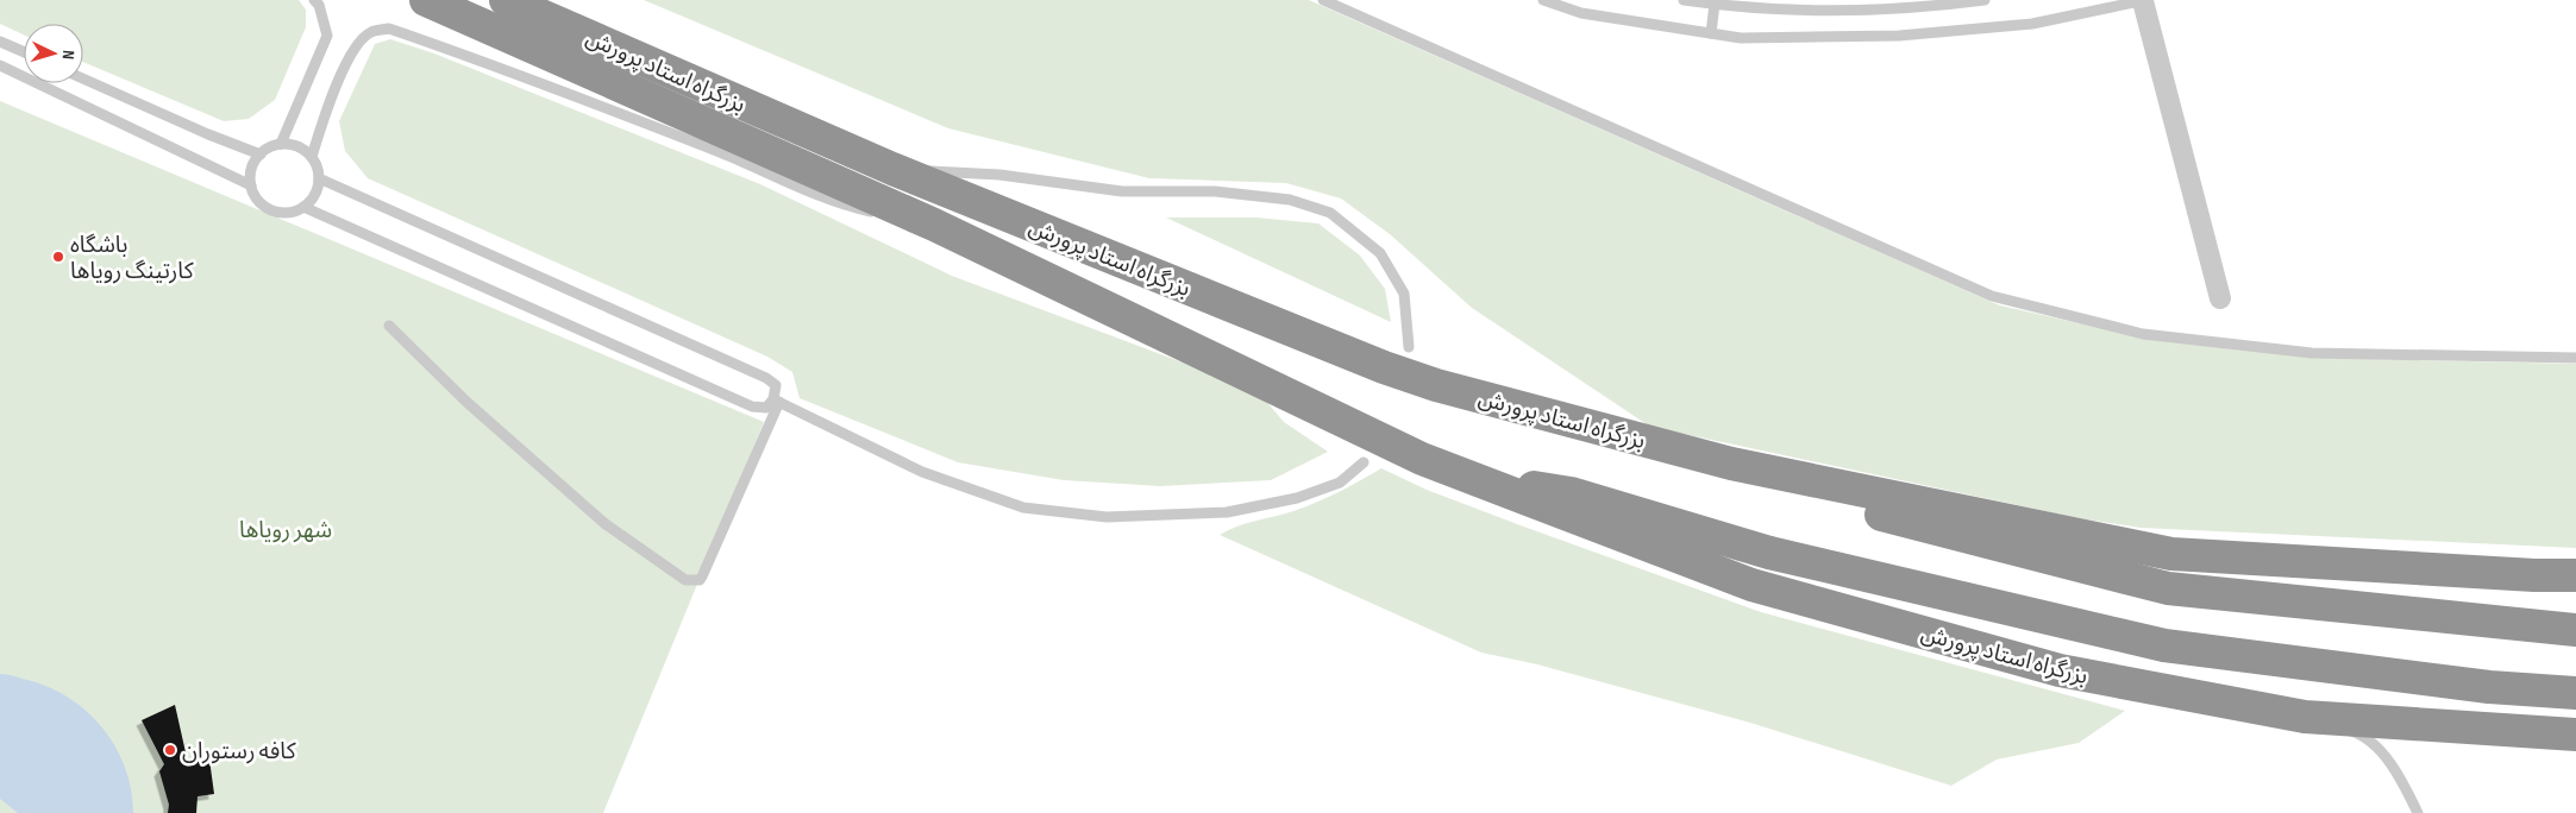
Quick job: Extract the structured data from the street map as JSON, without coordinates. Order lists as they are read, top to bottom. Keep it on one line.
{"streets":{"highway":["بزرگراه استاد پرورش"]},"parks":["شهر رویاها"],"places":["باشگاه کارتینگ رویاها","کافه رستوران"],"north":"right"}
